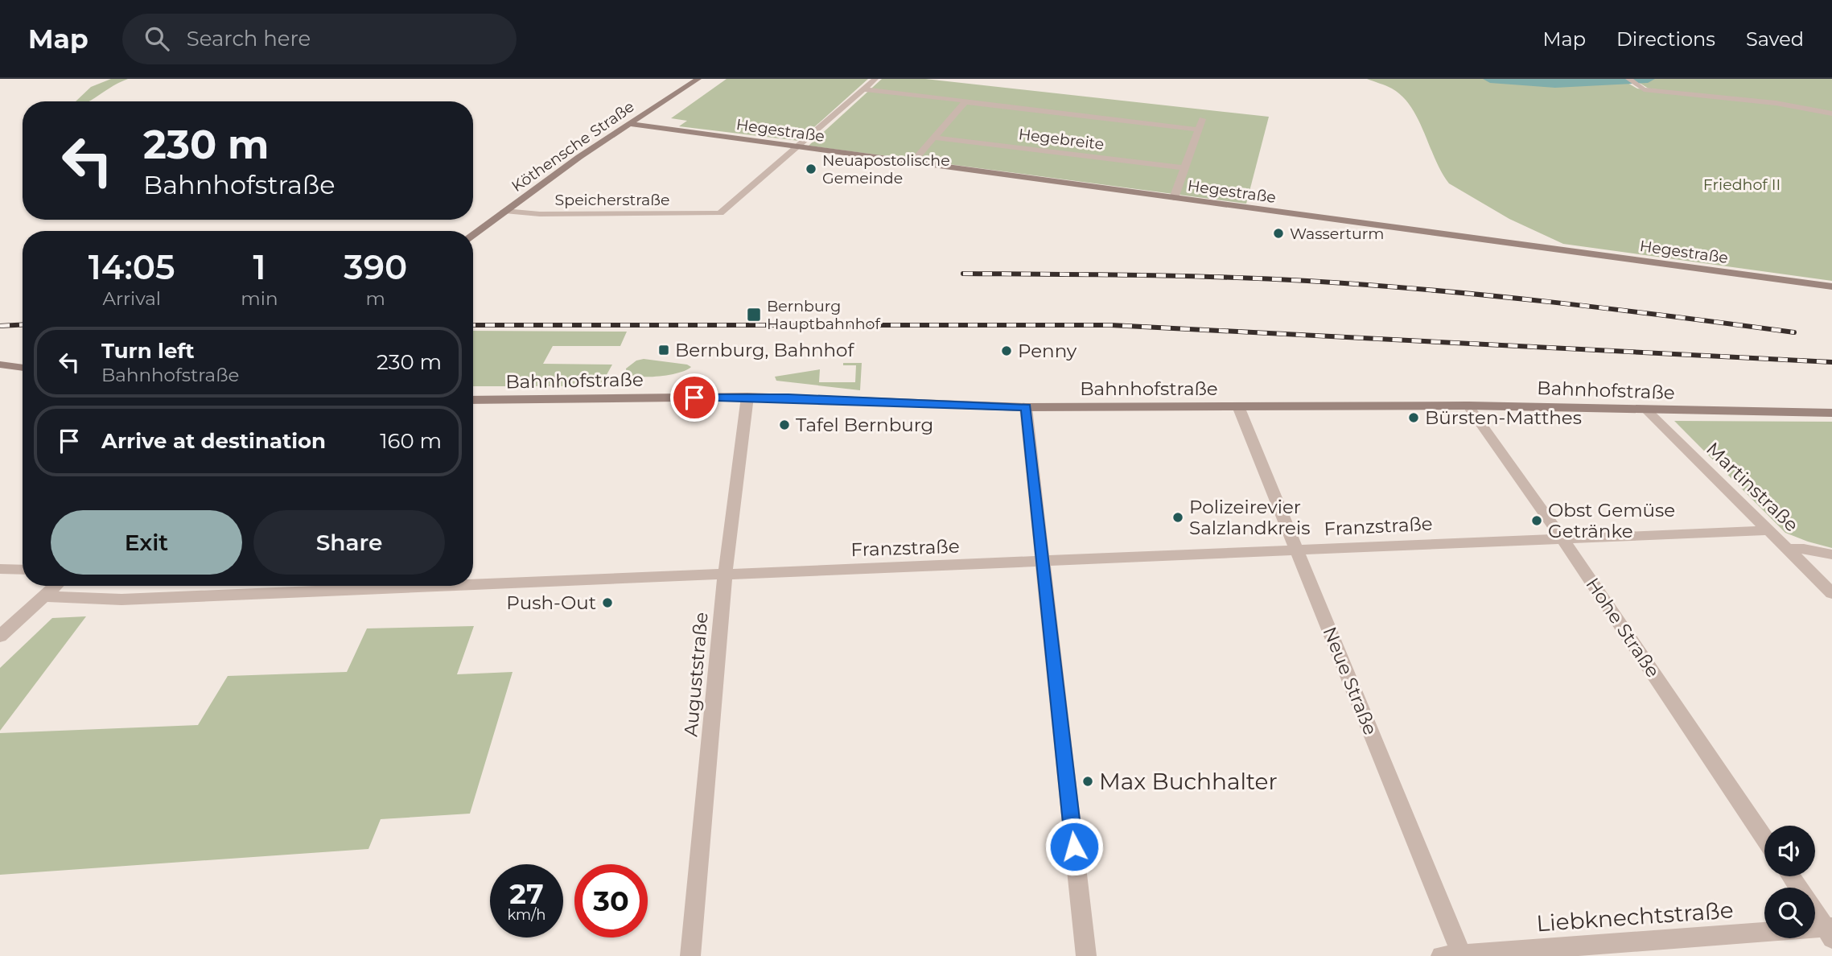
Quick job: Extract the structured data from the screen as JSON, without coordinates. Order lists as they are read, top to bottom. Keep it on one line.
{"streets":{"main road":["Hegestraße","Köthensche Straße","Bahnhofstraße"],"street":["Hegebreite","Speicherstraße","Martinstraße","Franzstraße","Hohe Straße","Auguststraße","Neue Straße","Liebknechtstraße"]},"crossings":[["Hegestraße","Köthensche Straße"],["Hegestraße","Speicherstraße"],["Köthensche Straße","Speicherstraße"],["Bahnhofstraße","Martinstraße"],["Bahnhofstraße","Hohe Straße"],["Bahnhofstraße","Auguststraße"],["Bahnhofstraße","Neue Straße"],["Martinstraße","Franzstraße"],["Franzstraße","Hohe Straße"],["Franzstraße","Auguststraße"],["Franzstraße","Neue Straße"],["Neue Straße","Liebknechtstraße"]],"parks":["Friedhof II"],"places":{"other":["Neuapostolische Gemeinde","Wasserturm","Penny","Bürsten-Matthes","Tafel Bernburg","Polizeirevier Salzlandkreis","Obst Gemüse Getränke","Push-Out","Max Buchhalter"],"transit":["Bernburg Hauptbahnhof","Bernburg, Bahnhof"]},"page":{"header":"Map","search":"Search here","nav":["Map","Directions","Saved"],"turn":["230 m","Bahnhofstraße"],"eta":["14:05","Arrival","1","min","390","m"],"list":[{"name":"Turn left","note":"Bahnhofstraße","value":"230 m"},{"name":"Arrive at destination","value":"160 m"}],"buttons":["Exit","Share"],"speed":"27 km/h","limit":"30"}}
